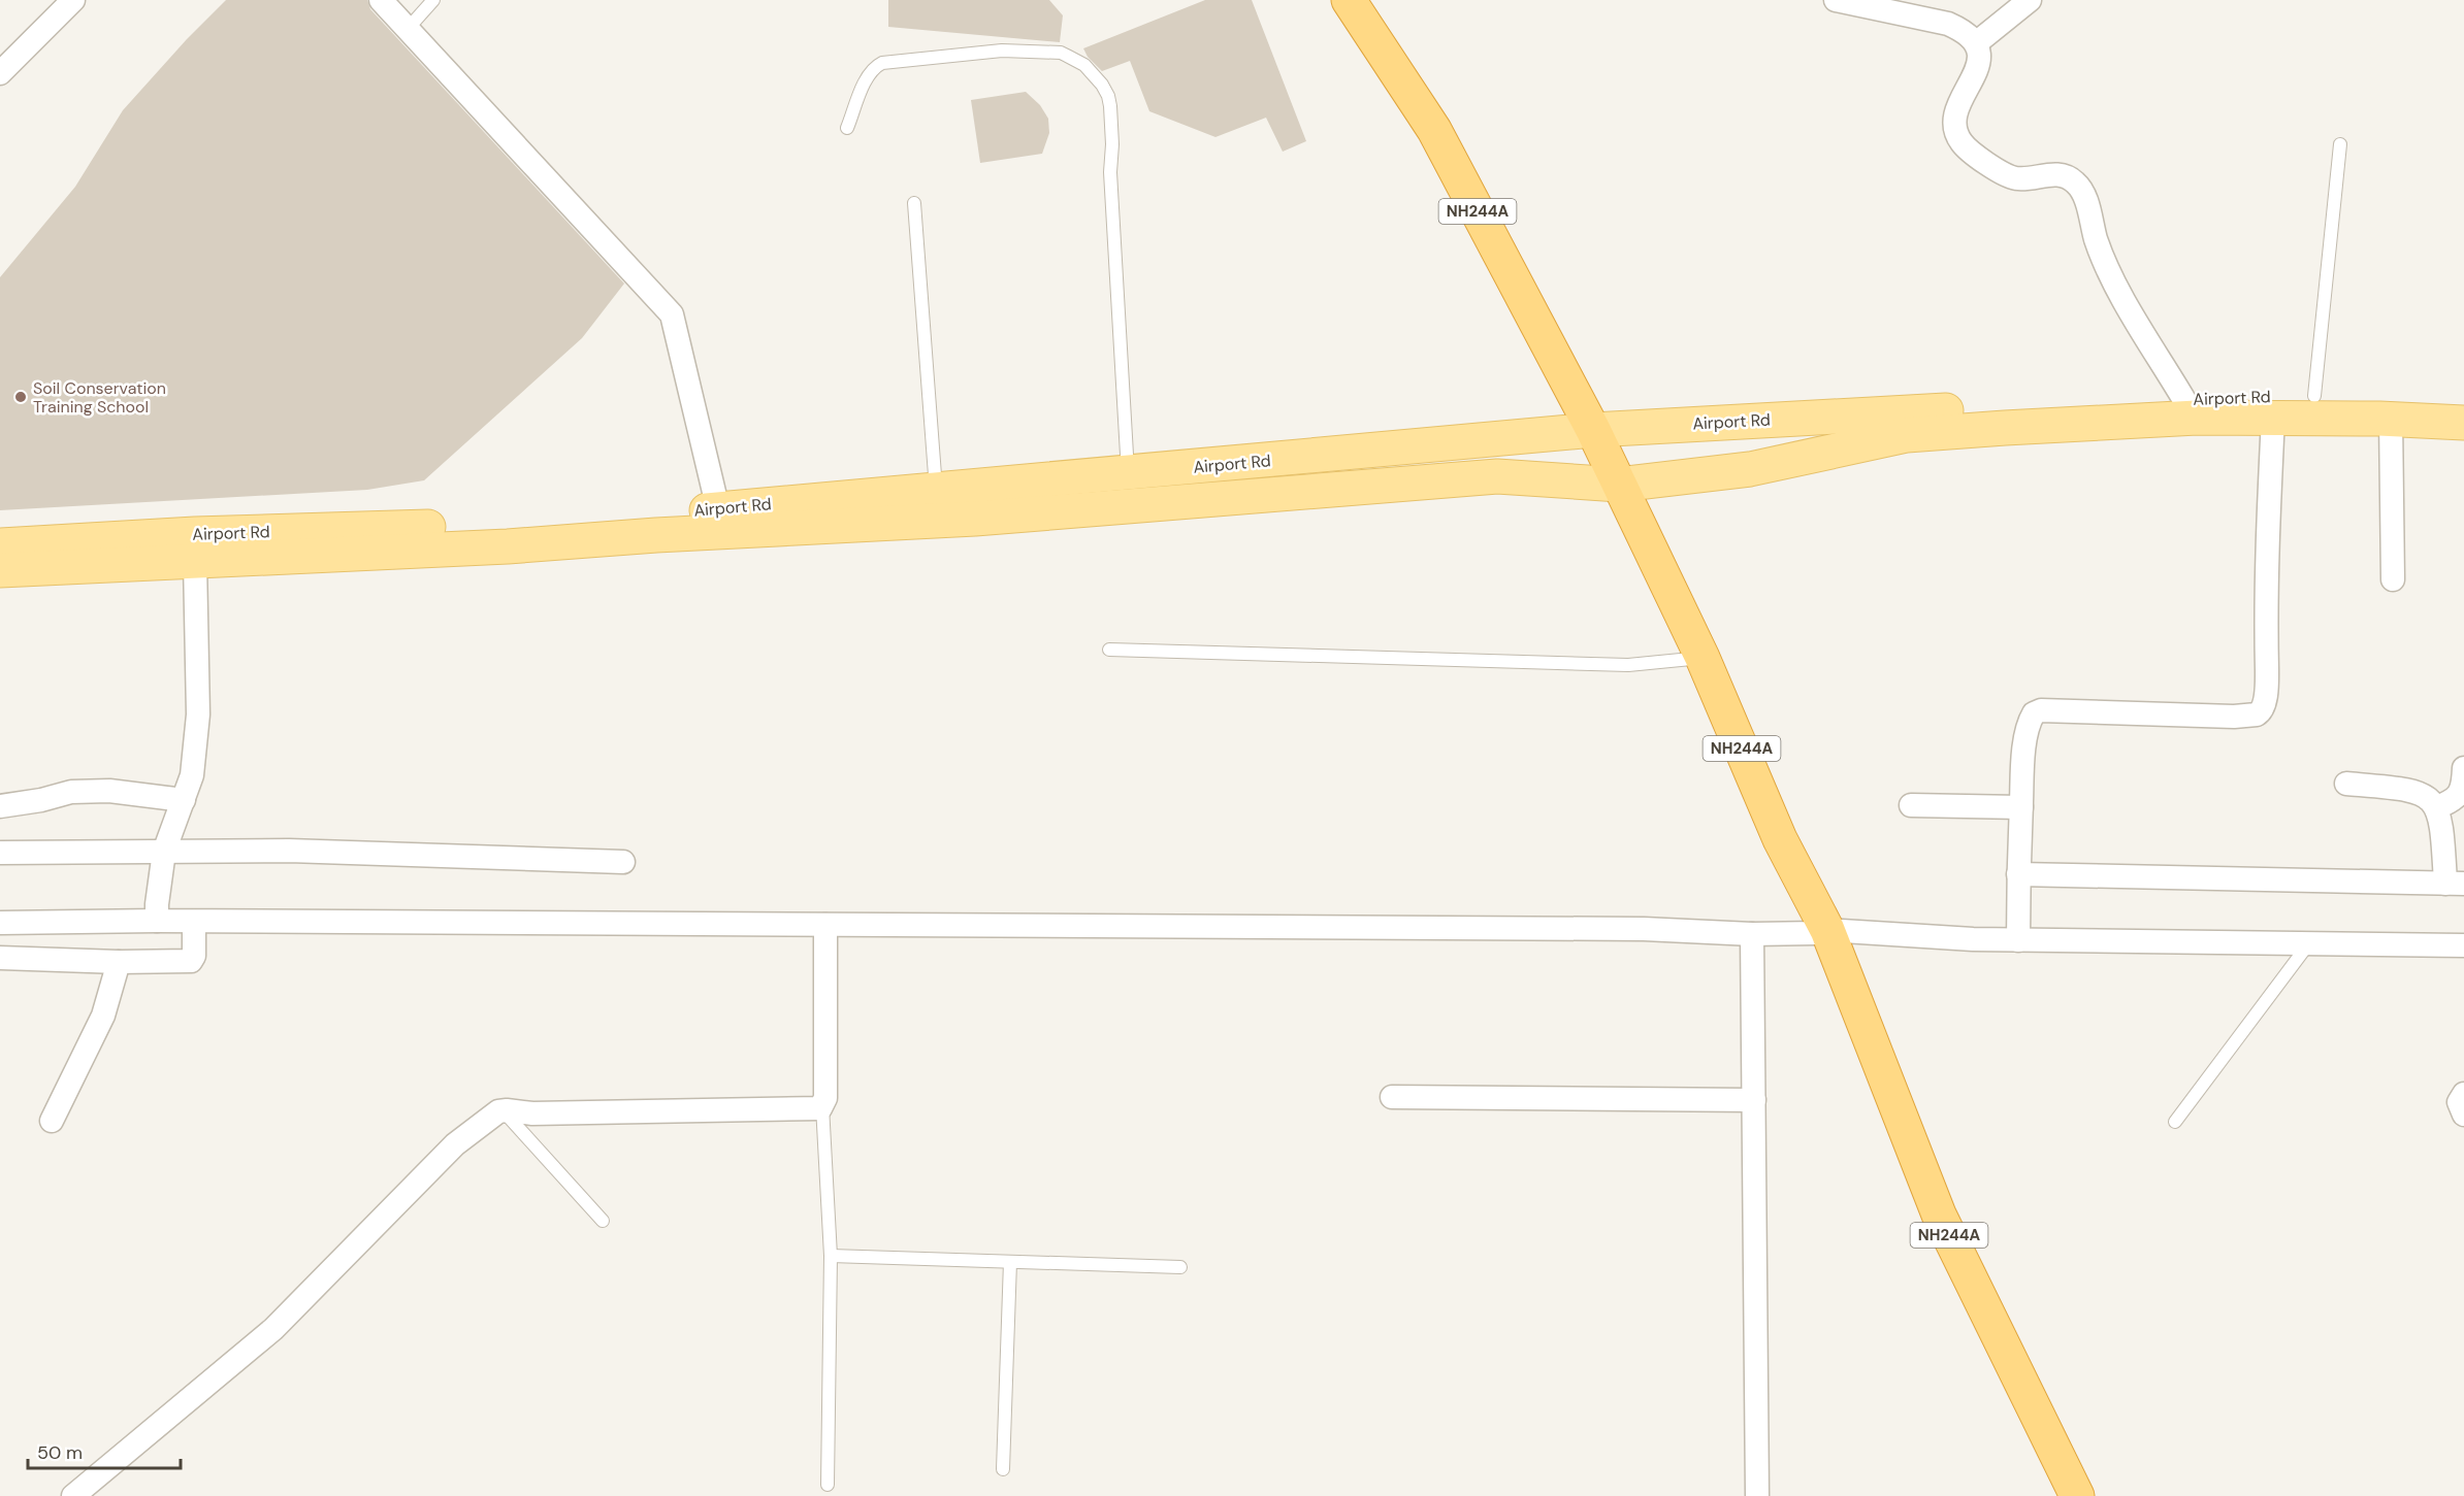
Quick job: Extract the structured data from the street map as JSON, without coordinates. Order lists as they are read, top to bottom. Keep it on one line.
{"streets":{"highway":["NH244A"],"main road":["Airport Rd"]},"crossings":[["NH244A","Airport Rd"]],"places":["Soil Conservation Training School"],"scale_bar":"50 m"}
